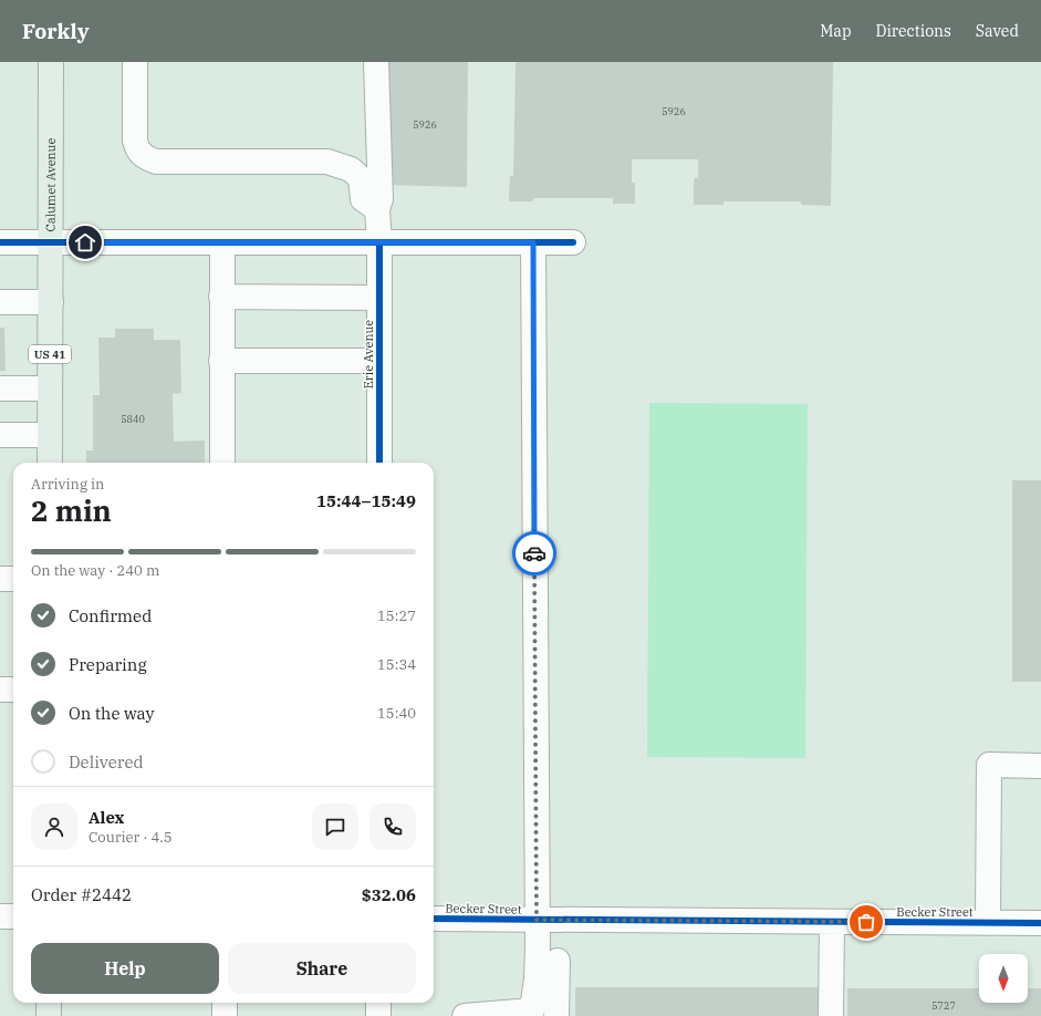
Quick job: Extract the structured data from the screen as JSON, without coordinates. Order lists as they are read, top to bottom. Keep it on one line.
{"streets":{"main road":["Calumet Avenue","US 41"],"street":["Erie Avenue","Becker Street"]},"house_numbers":["5926","5926","5840","5727"],"north":"bottom","page":{"header":"Forkly","nav":["Map","Directions","Saved"],"heading":["2 min","Arriving in","15:44–15:49"],"panel":["Alex","Courier · 4.5","Order #2442","$32.06"],"bar":"On the way · 240 m","list":[["Confirmed","15:27"],["Preparing","15:34"],["On the way","15:40"],"Delivered"],"buttons":["Help","Share"]}}
